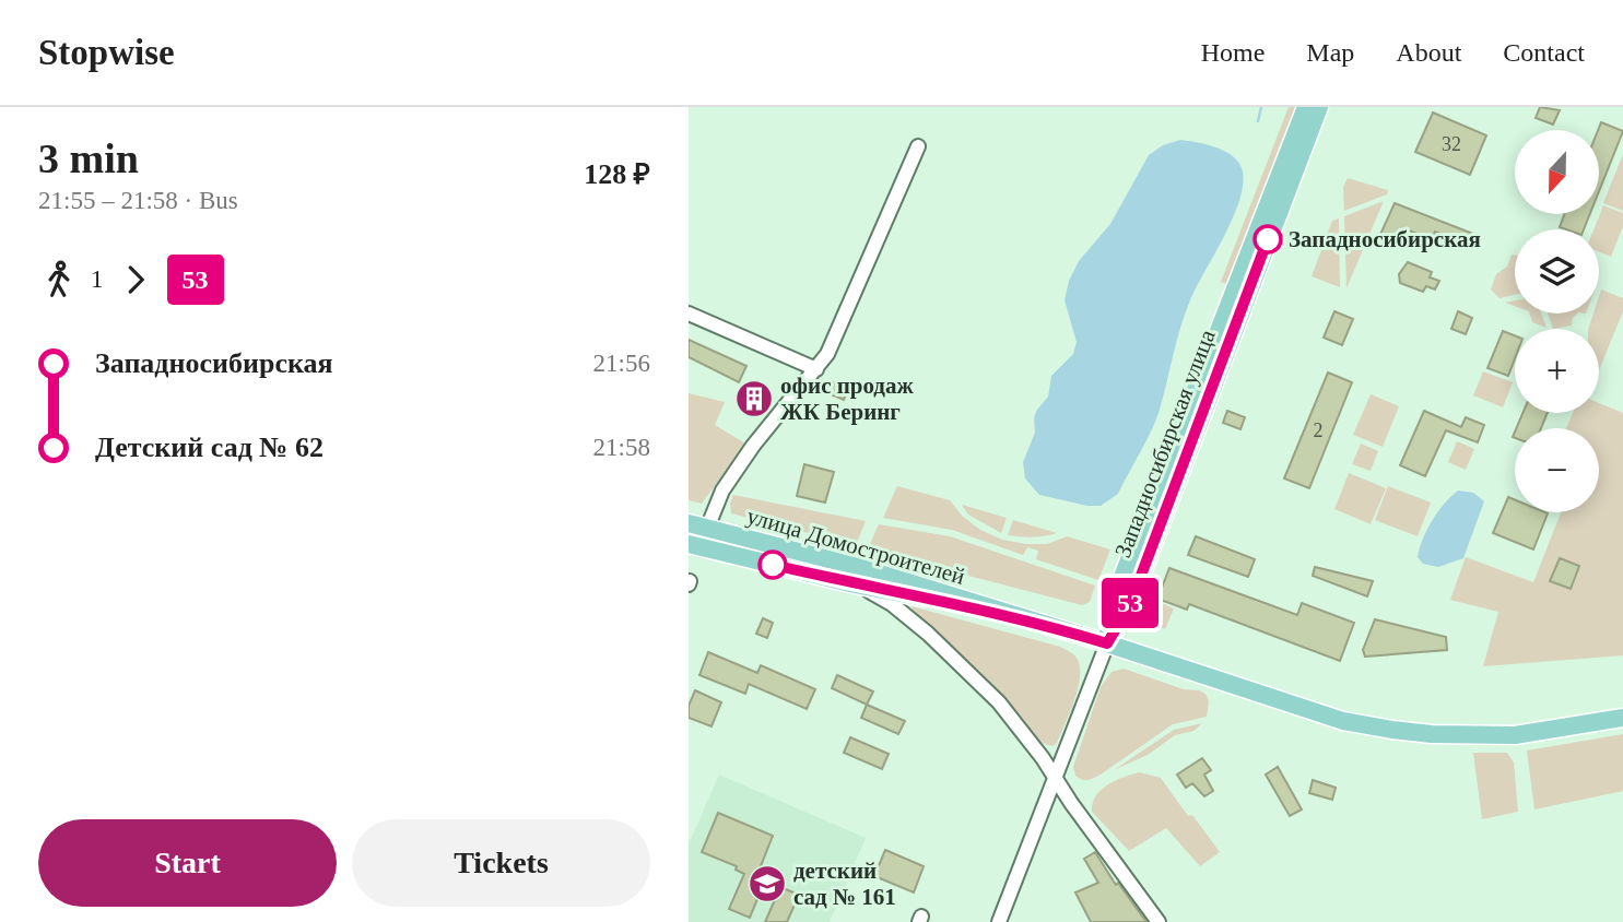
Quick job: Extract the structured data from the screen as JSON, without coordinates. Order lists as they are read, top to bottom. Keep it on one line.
{"streets":{"main road":["Западносибирская улица","улица Домостроителей"]},"crossings":[["Западносибирская улица","улица Домостроителей"]],"places":{"other":["Западносибирская"],"building":["офис продаж ЖК Беринг"],"school or university":["детский сад № 161"]},"lines":["bus line 53"],"house_numbers":["32","2"],"north":"bottom","page":{"header":"Stopwise","nav":["Home","Map","About","Contact"],"heading":["3 min","21:55 – 21:58 · Bus","128 ₽"],"on_map":"53","map_buttons":["+","−"],"legs":["1","53"],"list":[{"name":"Западносибирская","value":"21:56"},{"name":"Детский сад № 62","value":"21:58"}],"buttons":["Start","Tickets"]}}
